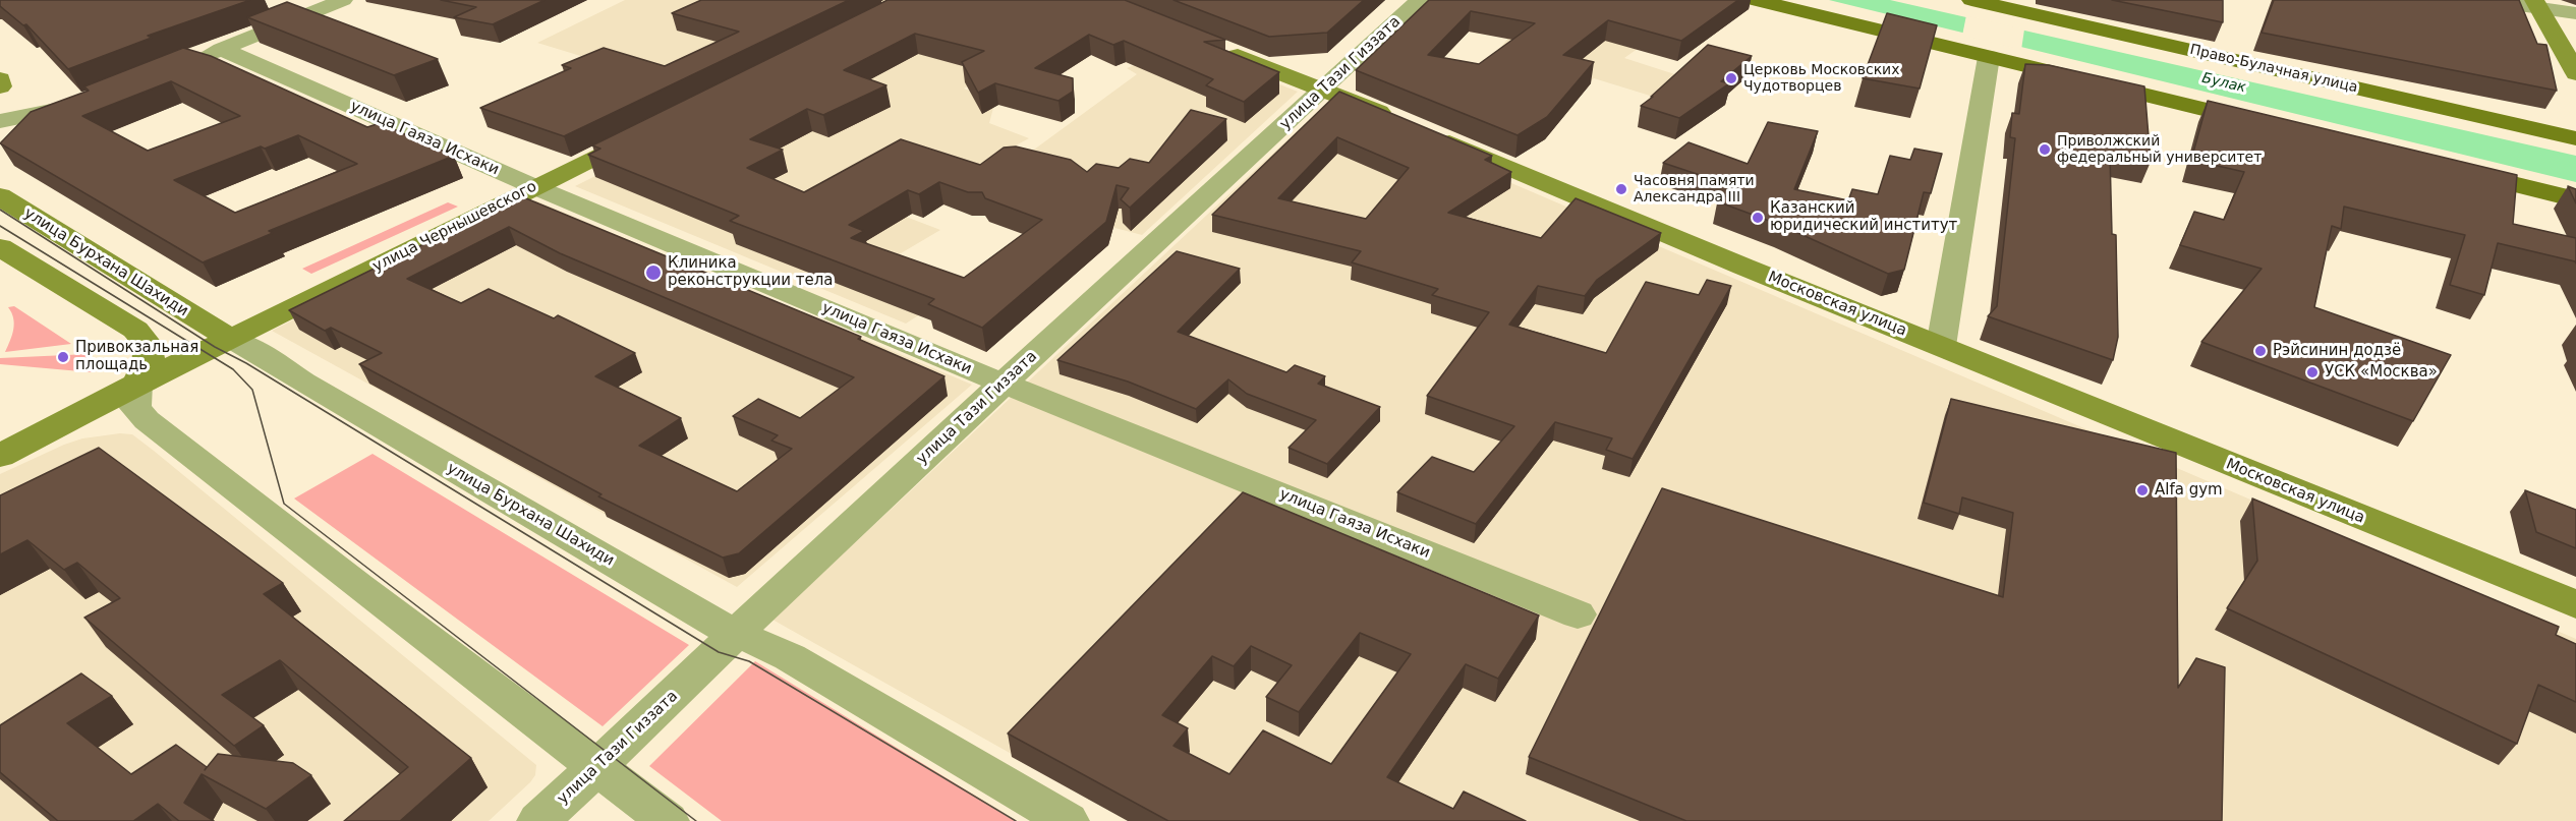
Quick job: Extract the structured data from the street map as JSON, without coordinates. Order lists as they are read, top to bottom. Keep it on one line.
{"streets":{"main road":["Право-Булачная улица"],"street":["улица Тази Гиззата","улица Гаяза Исхаки","улица Чернышевского","улица Бурхана Шахиди","Московская улица"]},"crossings":[["улица Тази Гиззата","улица Гаяза Исхаки"],["улица Тази Гиззата","улица Бурхана Шахиди"],["улица Тази Гиззата","Московская улица"],["улица Гаяза Исхаки","улица Чернышевского"],["улица Чернышевского","улица Бурхана Шахиди"]],"water":["Булак"],"places":["Церковь Московских Чудотворцев","Приволжский федеральный университет","Часовня памяти Александра III","Казанский юридический институт","Клиника реконструкции тела","Рэйсинин додзё","Привокзальная площадь","УСК «Москва»","Alfa gym"]}
